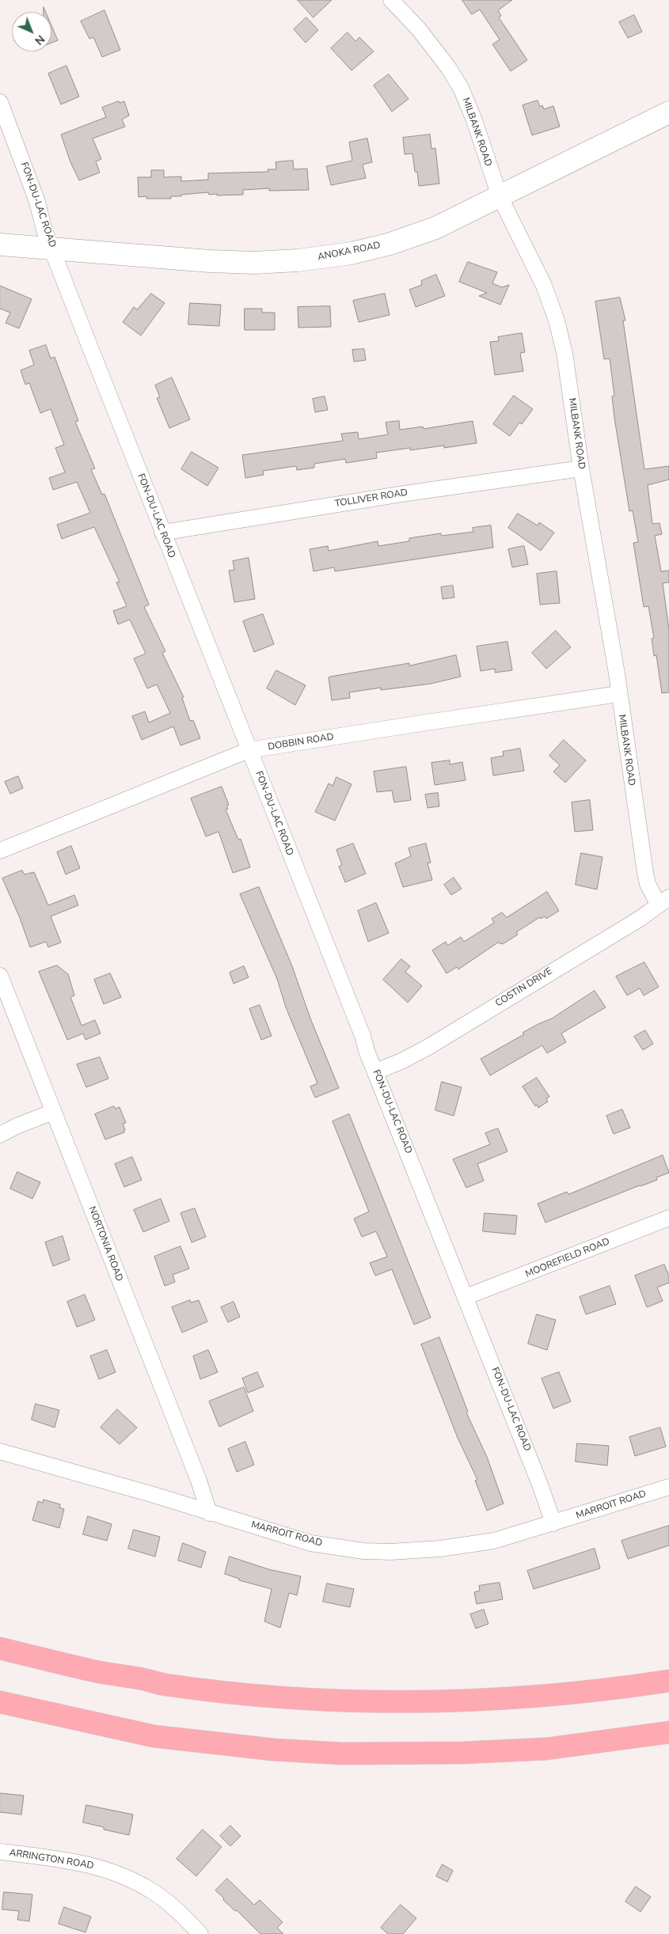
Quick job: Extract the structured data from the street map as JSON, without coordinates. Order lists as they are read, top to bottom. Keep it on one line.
{"streets":{"street":["MILBANK ROAD","FON-DU-LAC ROAD","ANOKA ROAD","TOLLIVER ROAD","DOBBIN ROAD","COSTIN DRIVE","NORTONIA ROAD","MOOREFIELD ROAD","MARROIT ROAD","ARRINGTON ROAD"]},"crossings":[["MILBANK ROAD","ANOKA ROAD"],["MILBANK ROAD","TOLLIVER ROAD"],["MILBANK ROAD","DOBBIN ROAD"],["MILBANK ROAD","COSTIN DRIVE"],["FON-DU-LAC ROAD","ANOKA ROAD"],["FON-DU-LAC ROAD","TOLLIVER ROAD"],["FON-DU-LAC ROAD","DOBBIN ROAD"],["FON-DU-LAC ROAD","COSTIN DRIVE"],["FON-DU-LAC ROAD","MOOREFIELD ROAD"],["FON-DU-LAC ROAD","MARROIT ROAD"],["NORTONIA ROAD","MARROIT ROAD"]],"north":"bottom right"}
